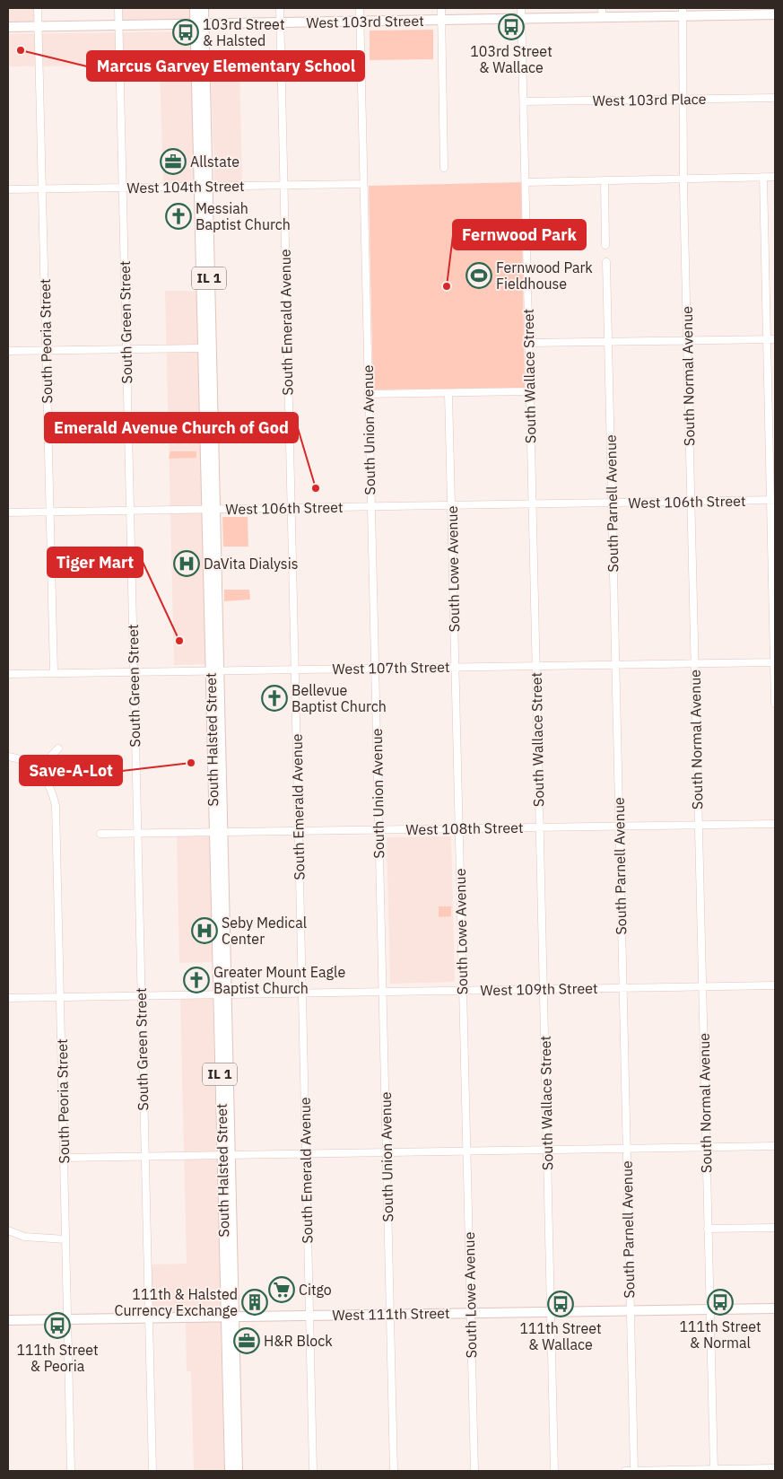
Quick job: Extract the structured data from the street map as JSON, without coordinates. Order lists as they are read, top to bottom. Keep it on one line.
{"streets":{"main road":["West 103rd Street","IL 1","South Halsted Street","West 111th Street"],"street":["West 103rd Place","West 104th Street","South Green Street","South Emerald Avenue","South Peoria Street","South Wallace Street","South Normal Avenue","South Union Avenue","West 106th Street","South Parnell Avenue","South Lowe Avenue","West 107th Street","West 108th Street","West 109th Street"]},"crossings":[["West 103rd Street","South Green Street"],["West 103rd Street","South Emerald Avenue"],["West 103rd Street","South Peoria Street"],["West 103rd Street","South Wallace Street"],["West 103rd Street","South Normal Avenue"],["West 103rd Street","South Union Avenue"],["West 103rd Street","South Halsted Street"],["West 103rd Place","South Wallace Street"],["West 103rd Place","South Normal Avenue"],["West 104th Street","South Green Street"],["West 104th Street","South Emerald Avenue"],["West 104th Street","South Peoria Street"],["West 104th Street","South Union Avenue"],["West 104th Street","South Halsted Street"],["South Green Street","West 106th Street"],["South Green Street","West 107th Street"],["South Green Street","West 108th Street"],["South Green Street","West 109th Street"],["South Green Street","West 111th Street"],["South Emerald Avenue","West 106th Street"],["South Emerald Avenue","West 107th Street"],["South Emerald Avenue","West 108th Street"],["South Emerald Avenue","West 109th Street"],["South Emerald Avenue","West 111th Street"],["South Peoria Street","West 106th Street"],["South Peoria Street","West 107th Street"],["South Peoria Street","West 109th Street"],["South Peoria Street","West 111th Street"],["South Wallace Street","West 106th Street"],["South Wallace Street","West 107th Street"],["South Wallace Street","West 108th Street"],["South Wallace Street","West 109th Street"],["South Wallace Street","West 111th Street"],["South Normal Avenue","West 106th Street"],["South Normal Avenue","West 107th Street"],["South Normal Avenue","West 108th Street"],["South Normal Avenue","West 109th Street"],["South Normal Avenue","West 111th Street"],["South Union Avenue","West 106th Street"],["South Union Avenue","West 107th Street"],["South Union Avenue","West 108th Street"],["South Union Avenue","West 109th Street"],["South Union Avenue","West 111th Street"],["West 106th Street","South Parnell Avenue"],["West 106th Street","South Lowe Avenue"],["West 106th Street","South Halsted Street"],["South Parnell Avenue","West 107th Street"],["South Parnell Avenue","West 108th Street"],["South Parnell Avenue","West 109th Street"],["South Parnell Avenue","West 111th Street"],["South Lowe Avenue","West 107th Street"],["South Lowe Avenue","West 108th Street"],["South Lowe Avenue","West 109th Street"],["South Lowe Avenue","West 111th Street"],["West 107th Street","South Halsted Street"],["South Halsted Street","West 108th Street"],["South Halsted Street","West 109th Street"],["South Halsted Street","West 111th Street"]],"places":{"bus stop":["103rd Street & Wallace","103rd Street & Halsted","111th Street & Normal","111th Street & Wallace","111th Street & Peoria"],"other":["Marcus Garvey Elementary School","Fernwood Park","Emerald Avenue Church of God","Tiger Mart","Save-A-Lot"],"office":["Allstate","H&R Block"],"church":["Messiah Baptist Church","Bellevue Baptist Church","Greater Mount Eagle Baptist Church"],"sports":["Fernwood Park Fieldhouse"],"hospital":["DaVita Dialysis","Seby Medical Center"],"supermarket":["Citgo"],"building":["111th & Halsted Currency Exchange"]}}
